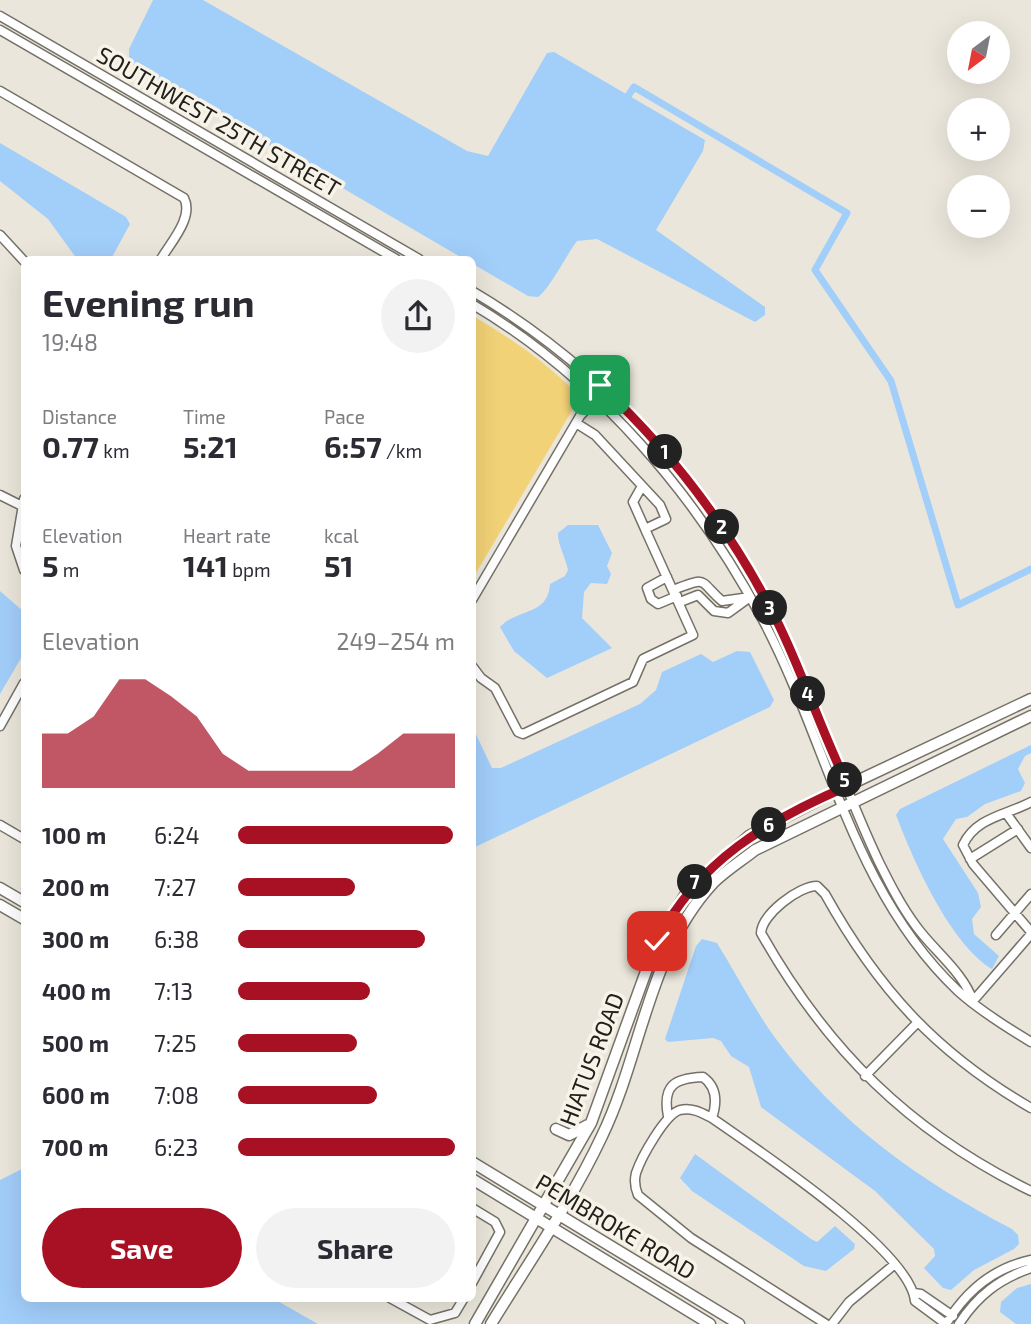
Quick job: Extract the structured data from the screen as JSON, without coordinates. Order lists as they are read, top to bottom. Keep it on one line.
{"streets":{"main road":["HIATUS ROAD","PEMBROKE ROAD"],"street":["SOUTHWEST 25TH STREET"]},"crossings":[["HIATUS ROAD","PEMBROKE ROAD"]],"north":"bottom left","page":{"map_buttons":["+","−"],"heading":["Evening run","19:48"],"stats":[["Distance","0.77 km"],["Time","5:21"],["Pace","6:57 /km"],["Elevation","5 m"],["Heart rate","141 bpm"],["kcal","51"]],"pins":["1","2","3","4","5","6","7"],"chart":["Elevation","249–254 m"],"list":[{"name":"100 m","note":"6:24"},{"name":"200 m","note":"7:27"},{"name":"300 m","note":"6:38"},{"name":"400 m","note":"7:13"},{"name":"500 m","note":"7:25"},{"name":"600 m","note":"7:08"},{"name":"700 m","note":"6:23"}],"buttons":["Save","Share"]}}
